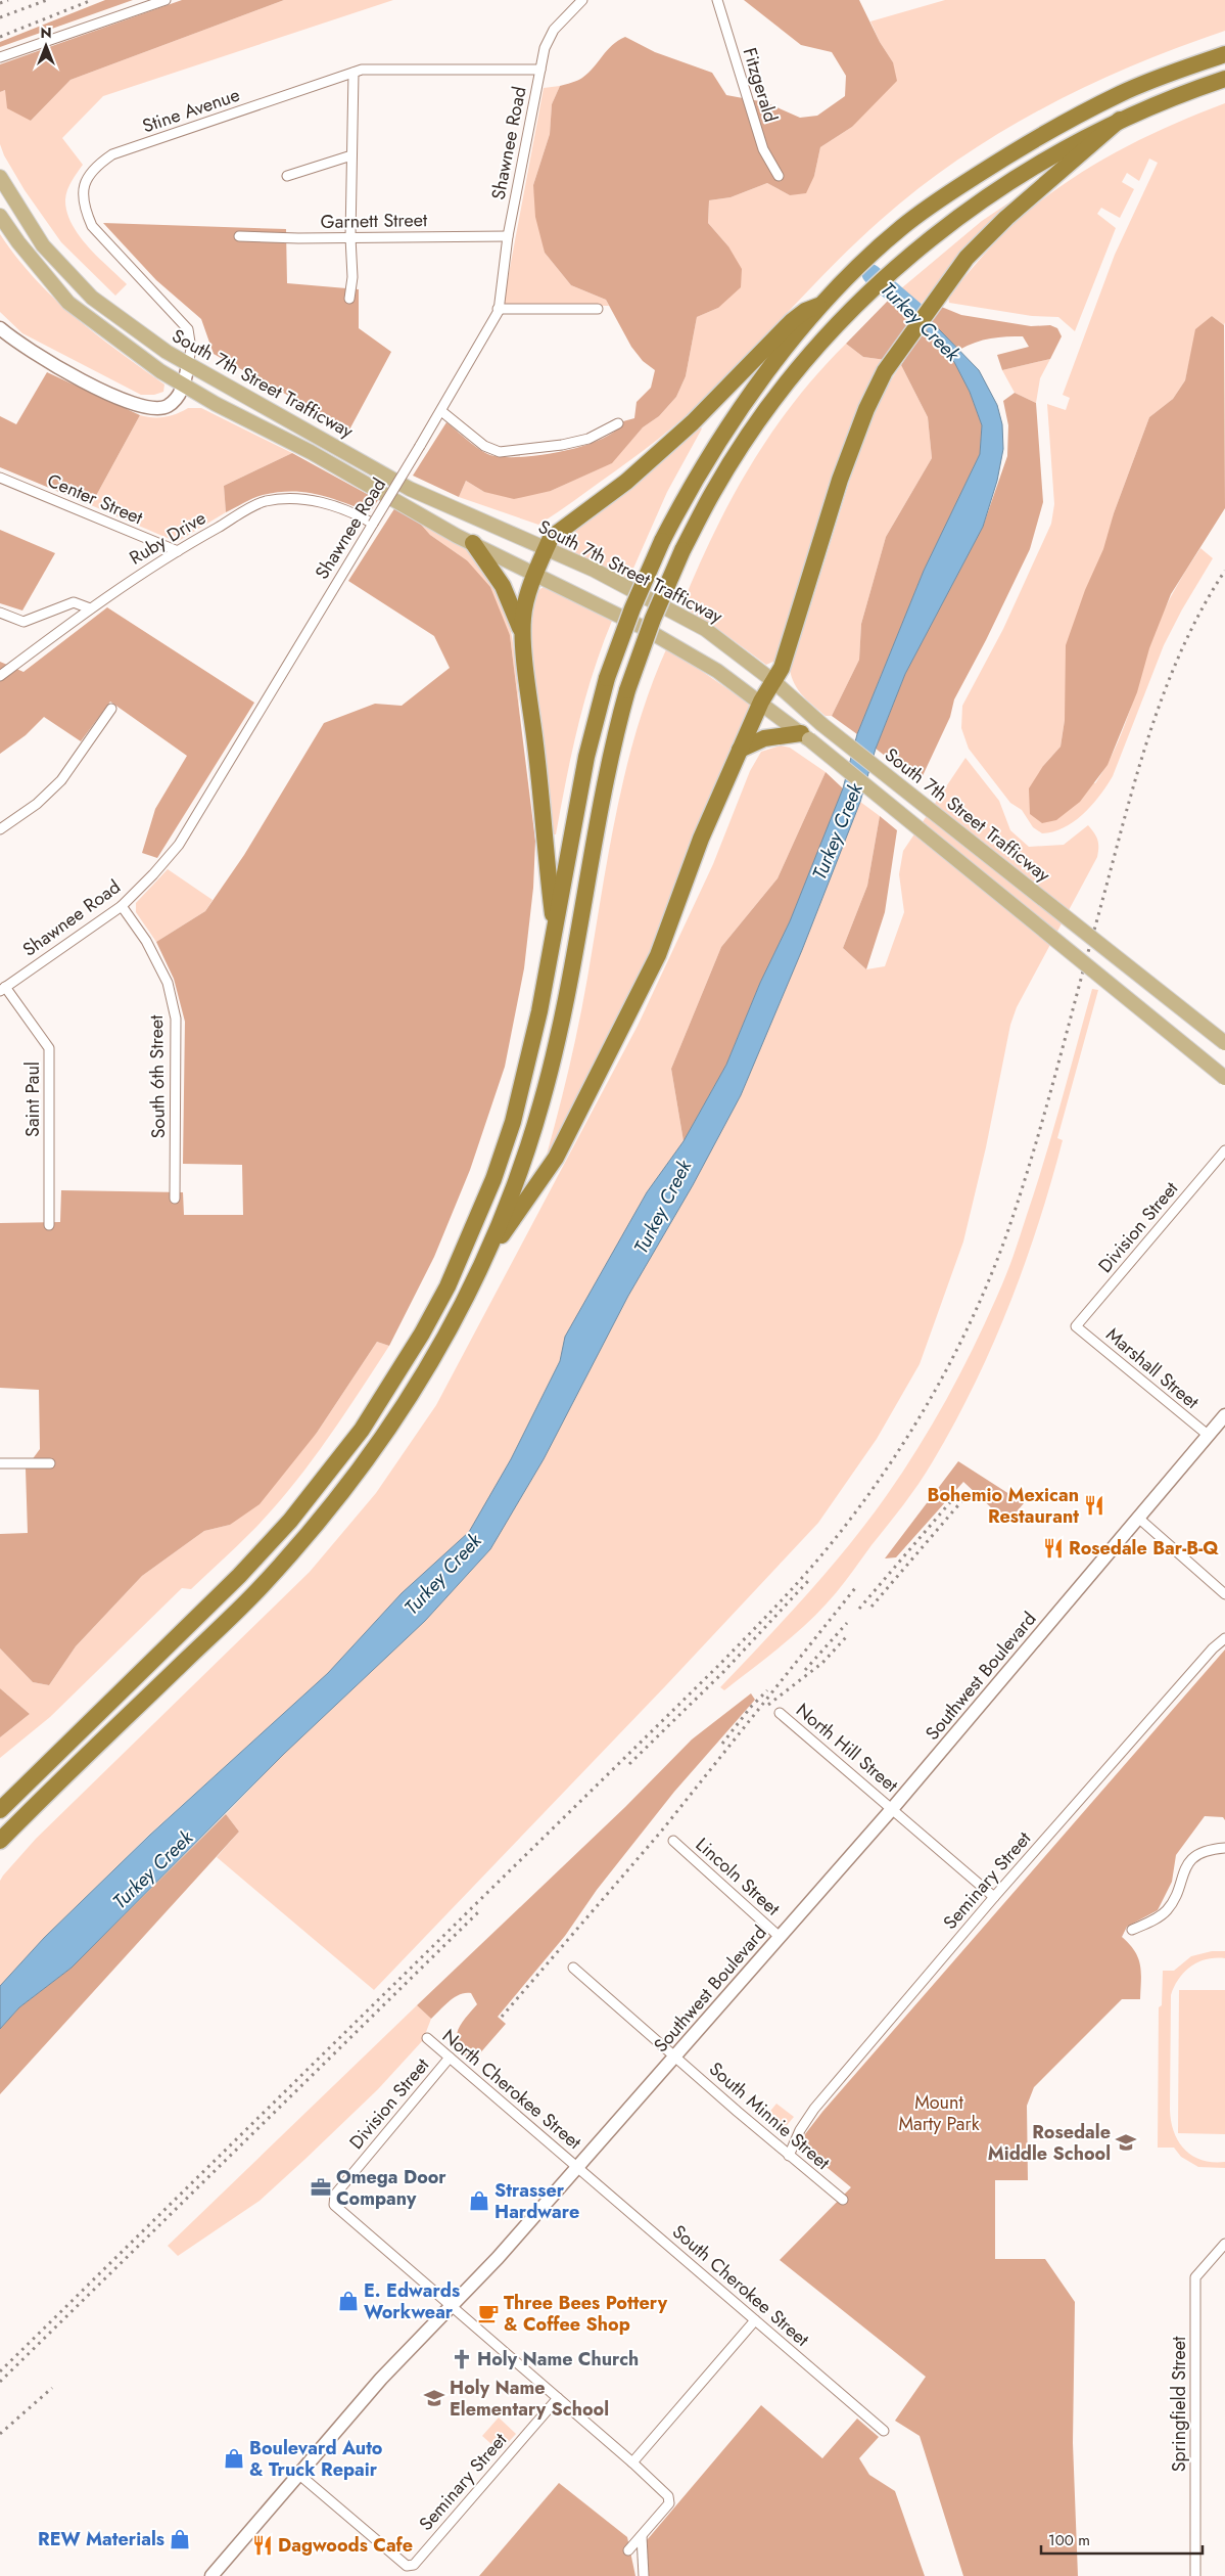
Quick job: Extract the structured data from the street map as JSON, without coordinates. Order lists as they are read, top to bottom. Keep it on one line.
{"streets":{"main road":["South 7th Street Trafficway","Southwest Boulevard"],"street":["Fitzgerald","Stine Avenue","Shawnee Road","Garnett Street","Center Street","Ruby Drive","South 6th Street","Saint Paul","Division Street","Marshall Street","North Hill Street","Lincoln Street","Seminary Street","North Cherokee Street","South Minnie Street","South Cherokee Street","Springfield Street"]},"crossings":[["Stine Avenue","Shawnee Road"],["Stine Avenue","South 7th Street Trafficway"],["Shawnee Road","Garnett Street"],["Shawnee Road","Ruby Drive"],["Shawnee Road","South 6th Street"],["Shawnee Road","Saint Paul"],["Center Street","Ruby Drive"],["Division Street","Marshall Street"],["Division Street","Southwest Boulevard"],["Division Street","North Cherokee Street"],["Marshall Street","Southwest Boulevard"],["Southwest Boulevard","North Hill Street"],["Southwest Boulevard","Lincoln Street"],["Southwest Boulevard","Seminary Street"],["Southwest Boulevard","North Cherokee Street"],["Southwest Boulevard","South Minnie Street"],["Southwest Boulevard","South Cherokee Street"],["North Hill Street","Seminary Street"],["Seminary Street","South Minnie Street"],["North Cherokee Street","South Cherokee Street"]],"water":["Turkey Creek"],"parks":["Mount Marty Park"],"places":{"restaurant":["Bohemio Mexican Restaurant","Rosedale Bar-B-Q","Dagwoods Cafe"],"school or university":["Rosedale Middle School","Holy Name Elementary School"],"office":["Omega Door Company"],"shop":["Strasser Hardware","E. Edwards Workwear","Boulevard Auto & Truck Repair","REW Materials"],"cafe":["Three Bees Pottery & Coffee Shop"],"church":["Holy Name Church"]},"scale_bar":"100 m","north":"top"}
